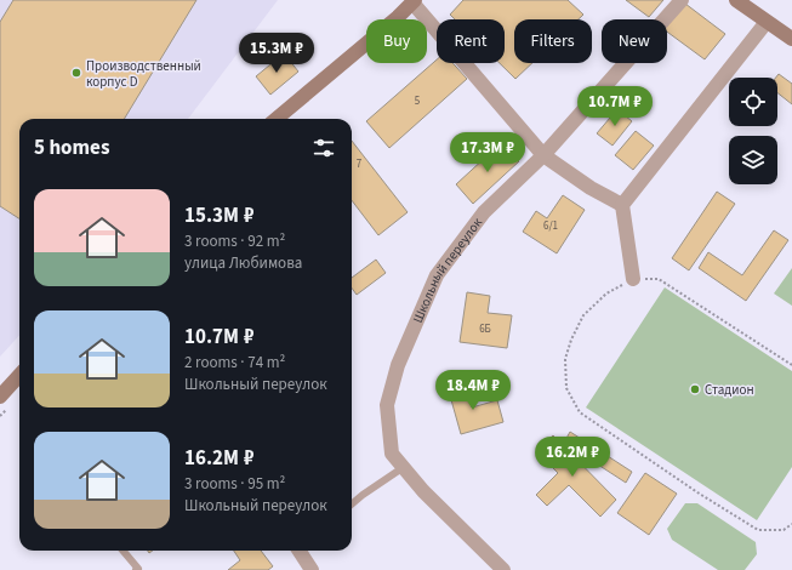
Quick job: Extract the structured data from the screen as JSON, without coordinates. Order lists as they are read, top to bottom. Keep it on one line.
{"streets":{"street":["Школьный переулок"]},"places":["Производственный корпус D","Стадион"],"house_numbers":["5","7","6/1","6Б"],"page":{"chip":["Buy","Rent","Filters","New"],"price":["15.3M ₽","10.7M ₽","17.3M ₽","18.4M ₽","16.2M ₽"],"heading":"5 homes","list":[{"name":"15.3M ₽","note":"3 rooms · 92 m² · улица Любимова"},{"name":"10.7M ₽","note":"2 rooms · 74 m² · Школьный переулок"},{"name":"16.2M ₽","note":"3 rooms · 95 m² · Школьный переулок"}]}}
